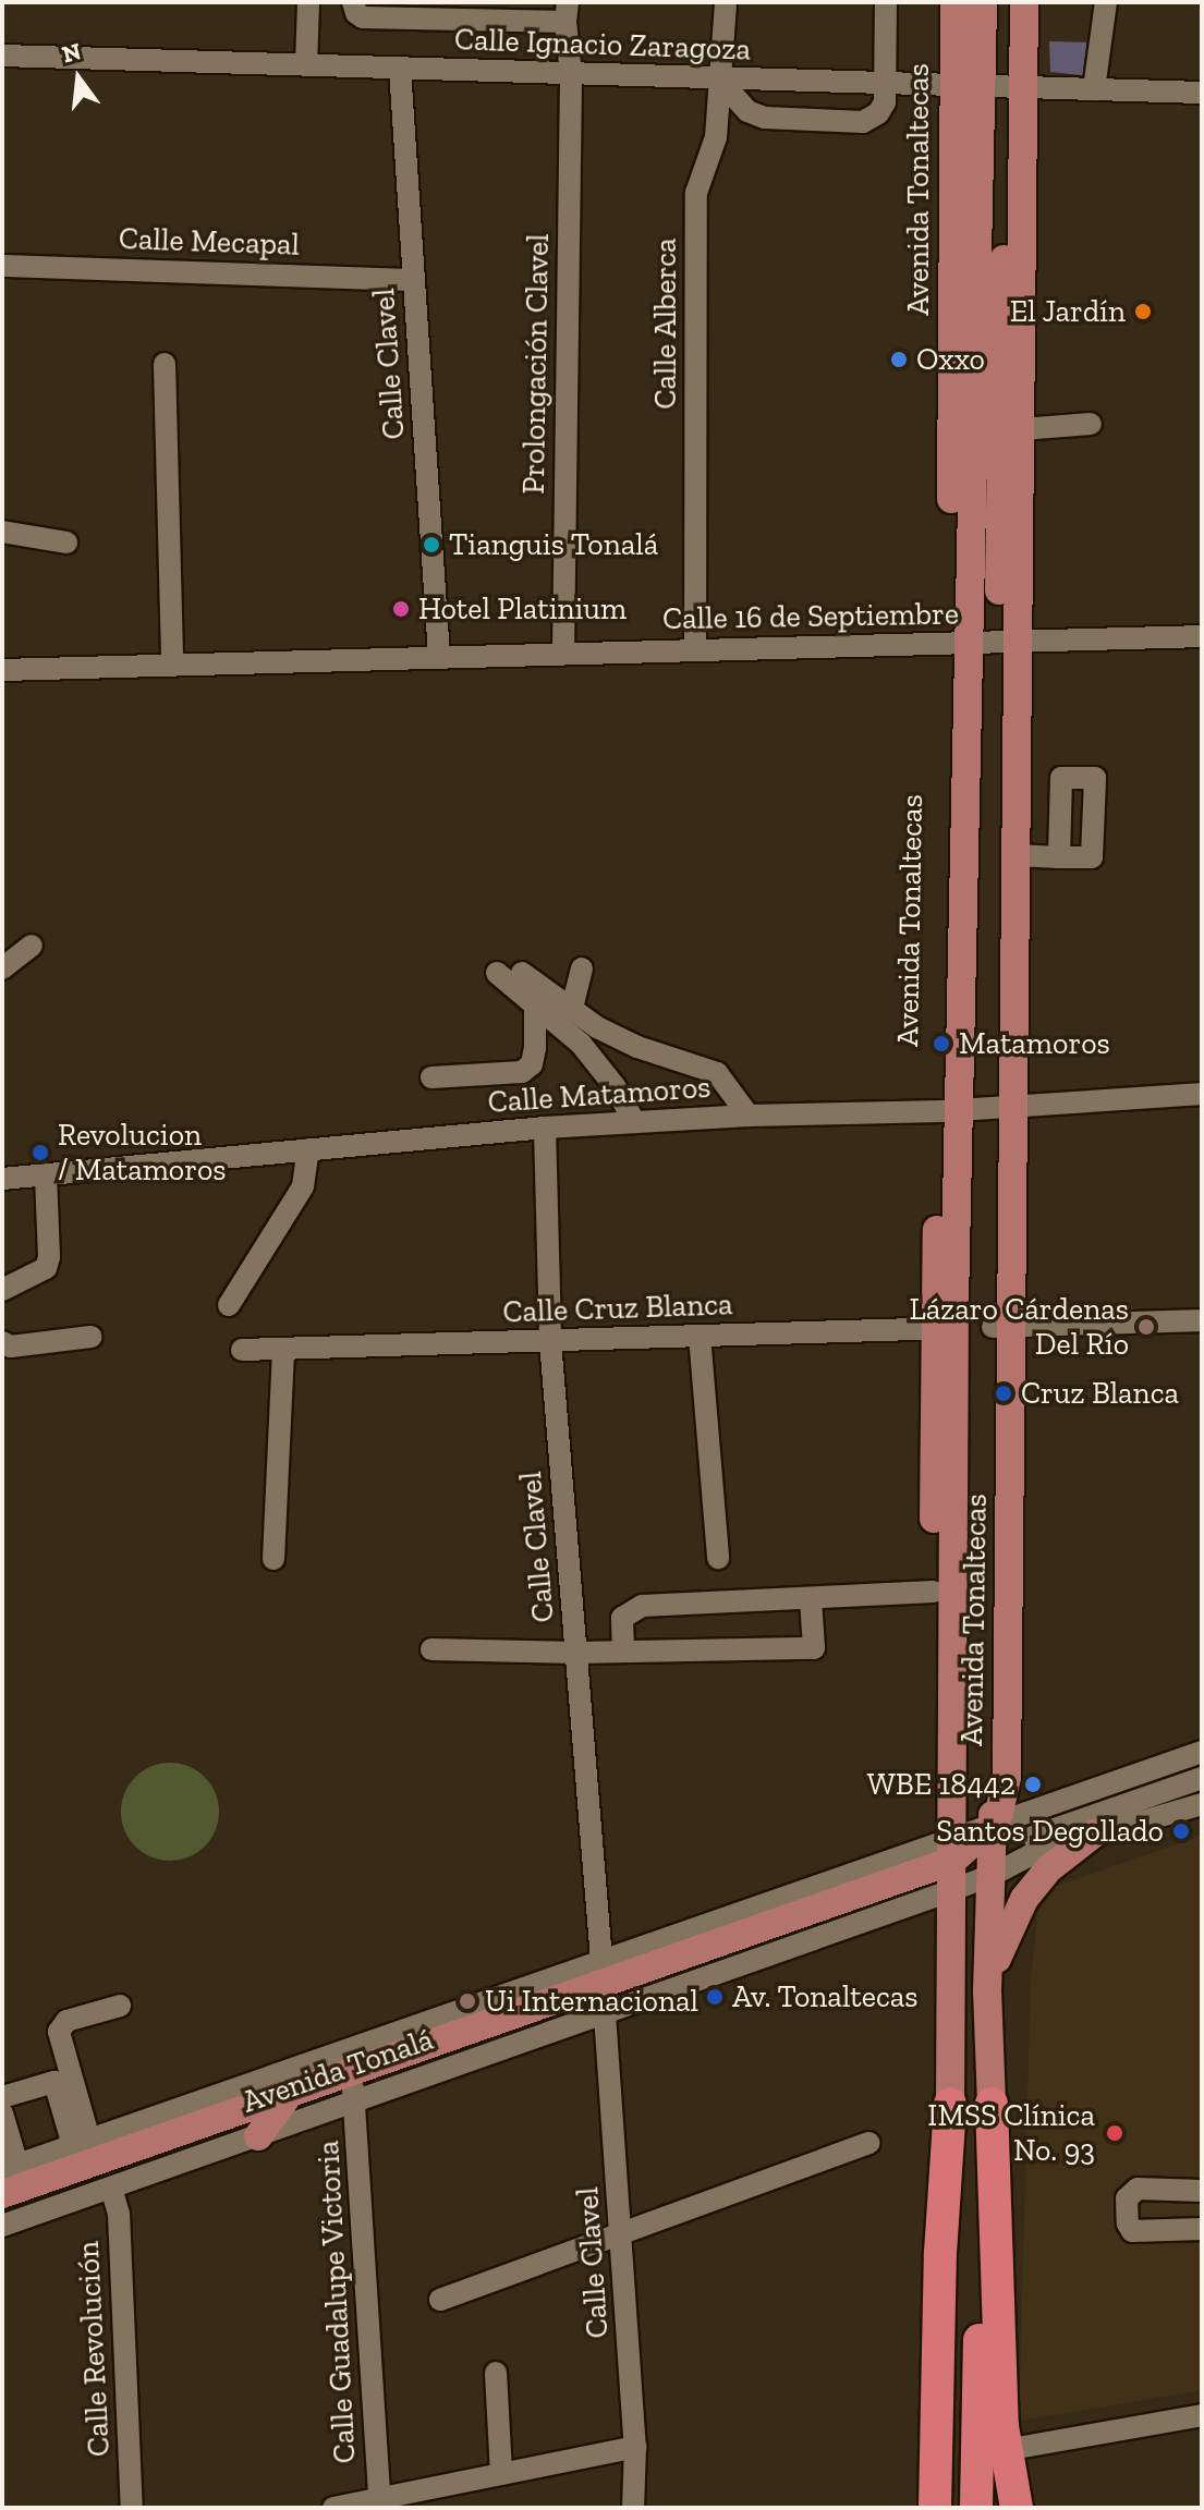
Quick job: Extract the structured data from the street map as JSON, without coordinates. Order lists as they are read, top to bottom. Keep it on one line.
{"streets":{"main road":["Avenida Tonaltecas","Avenida Tonalá"],"street":["Calle Ignacio Zaragoza","Calle Mecapal","Calle Alberca","Calle Clavel","Prolongación Clavel","Calle 16 de Septiembre","Calle Matamoros","Calle Cruz Blanca","Calle Guadalupe Victoria","Calle Revolución"]},"crossings":[["Calle Ignacio Zaragoza","Avenida Tonaltecas"],["Calle Ignacio Zaragoza","Calle Alberca"],["Calle Ignacio Zaragoza","Calle Clavel"],["Calle Ignacio Zaragoza","Prolongación Clavel"],["Avenida Tonaltecas","Calle 16 de Septiembre"],["Avenida Tonaltecas","Calle Matamoros"],["Avenida Tonaltecas","Calle Cruz Blanca"],["Avenida Tonaltecas","Avenida Tonalá"],["Calle Mecapal","Calle Clavel"],["Calle Alberca","Calle 16 de Septiembre"],["Calle Clavel","Calle 16 de Septiembre"],["Calle Clavel","Calle Matamoros"],["Calle Clavel","Calle Cruz Blanca"],["Calle Clavel","Avenida Tonalá"],["Prolongación Clavel","Calle 16 de Septiembre"],["Avenida Tonalá","Calle Guadalupe Victoria"],["Avenida Tonalá","Calle Revolución"]],"places":["El Jardín","Oxxo","Tianguis Tonalá","Hotel Platinium","Matamoros","Revolucion / Matamoros","Lázaro Cárdenas Del Río","Cruz Blanca","WBE 18442","Santos Degollado","Av. Tonaltecas","Ui Internacional","IMSS Clínica No. 93"],"north":"top"}
